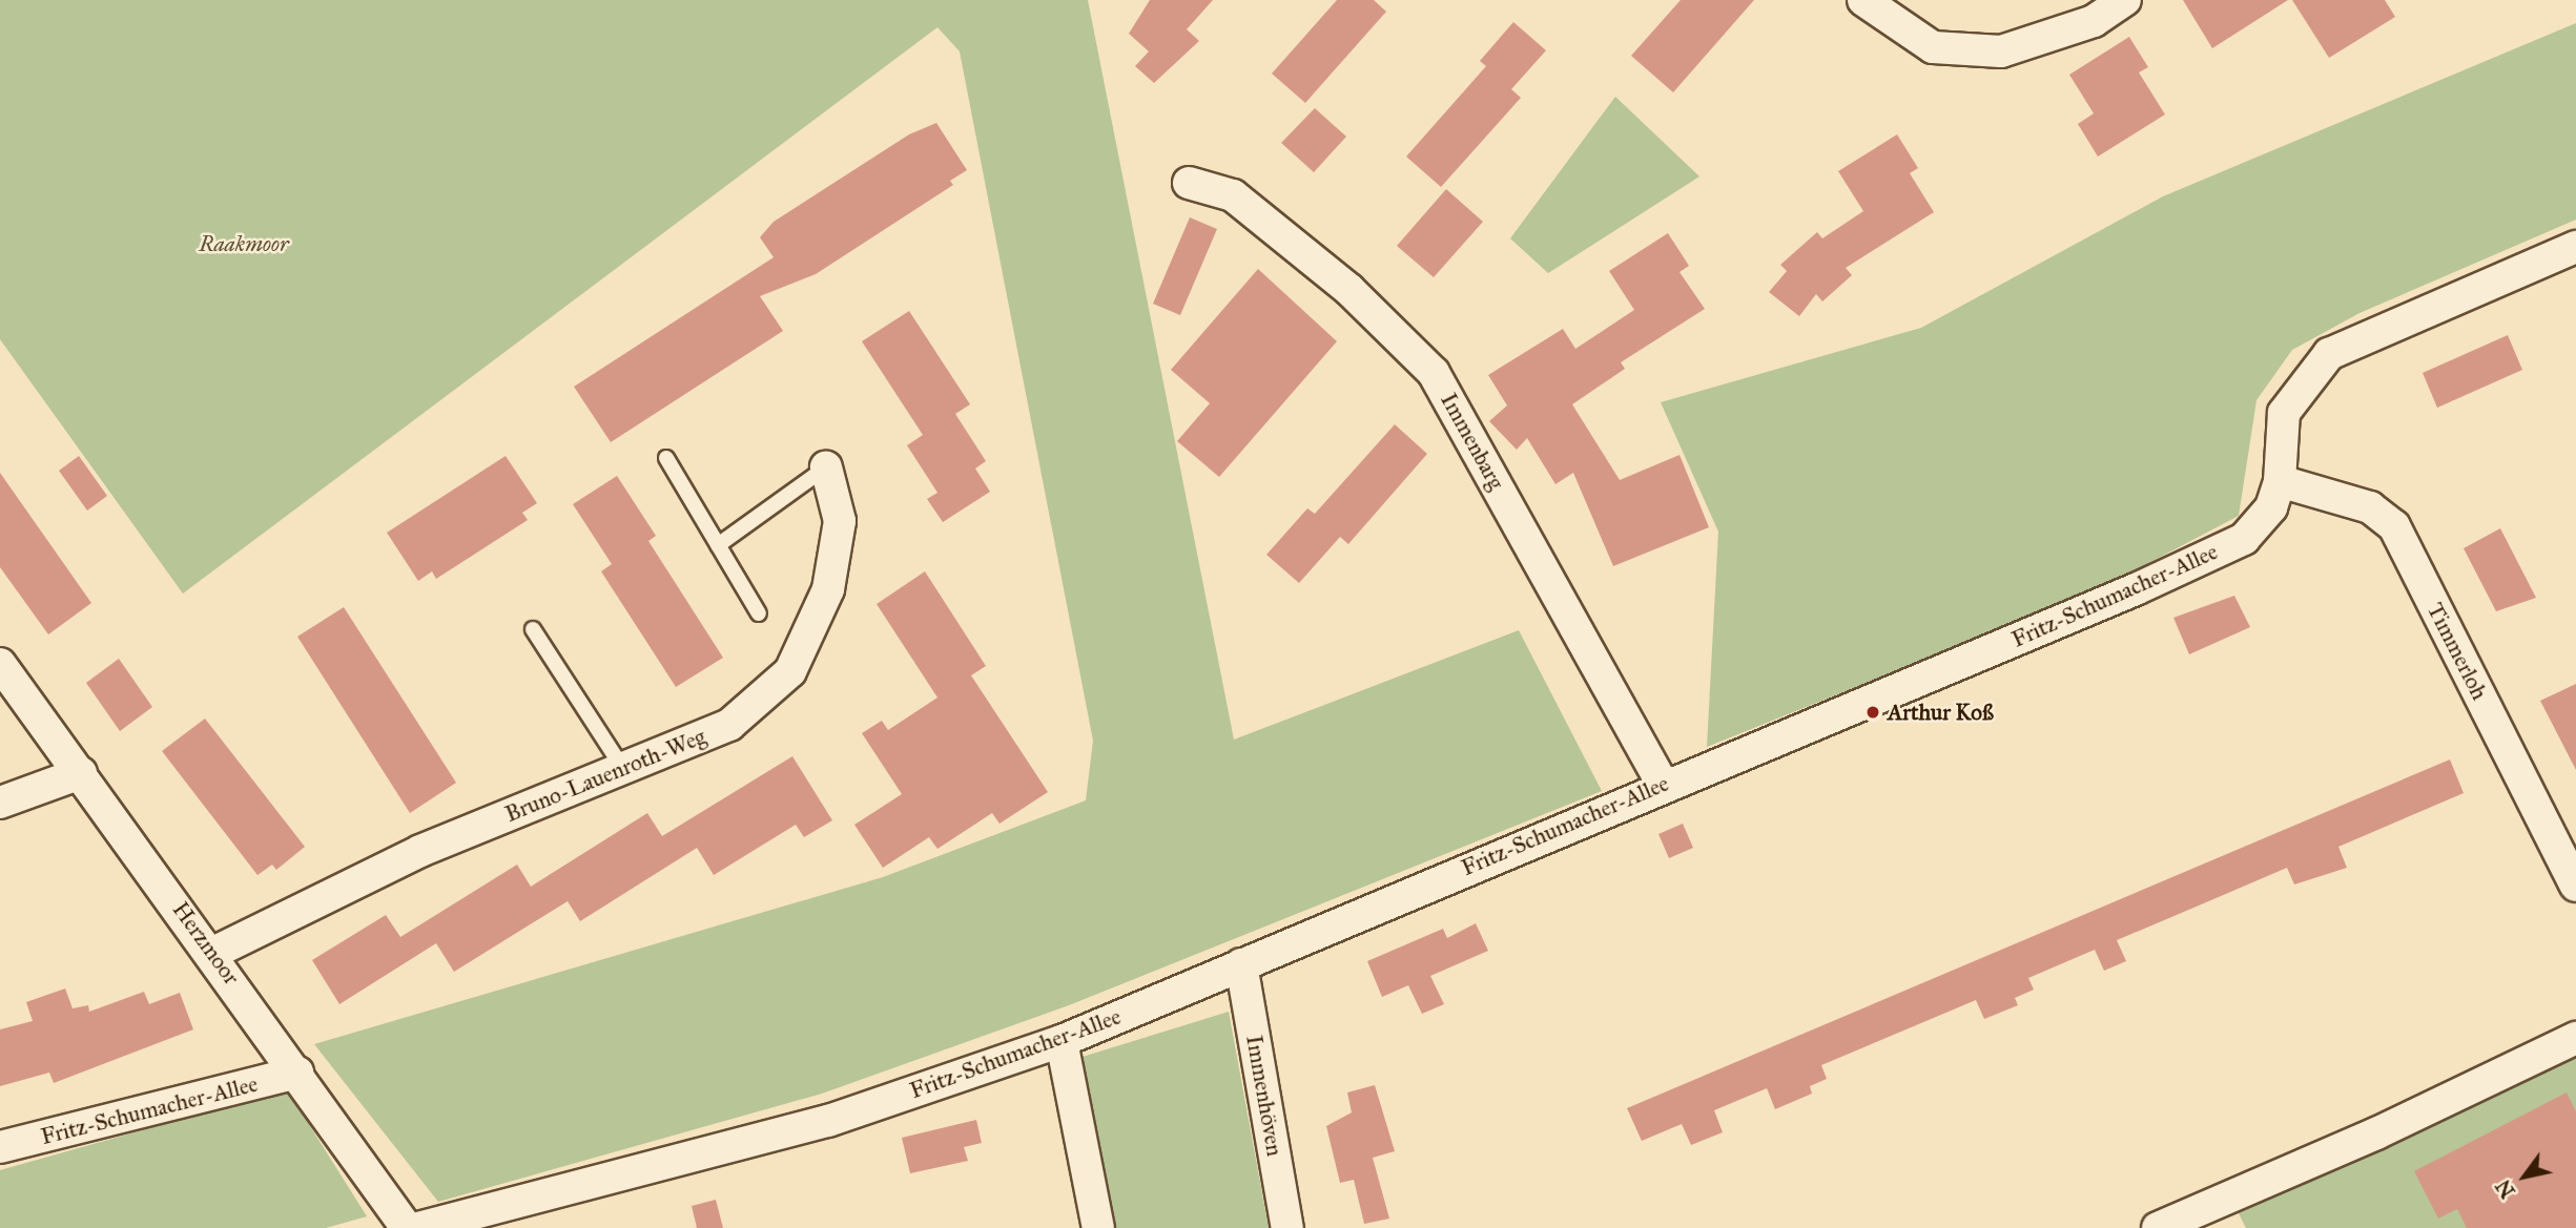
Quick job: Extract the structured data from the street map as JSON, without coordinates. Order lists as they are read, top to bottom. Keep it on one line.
{"streets":{"street":["Immenbarg","Fritz-Schumacher-Allee","Timmerloh","Bruno-Lauenroth-Weg","Herzmoor","Immenhöven"]},"crossings":[["Immenbarg","Fritz-Schumacher-Allee"],["Fritz-Schumacher-Allee","Timmerloh"],["Fritz-Schumacher-Allee","Herzmoor"],["Fritz-Schumacher-Allee","Immenhöven"],["Bruno-Lauenroth-Weg","Herzmoor"]],"parks":["Raakmoor"],"places":["Arthur Koß"],"north":"bottom left"}
